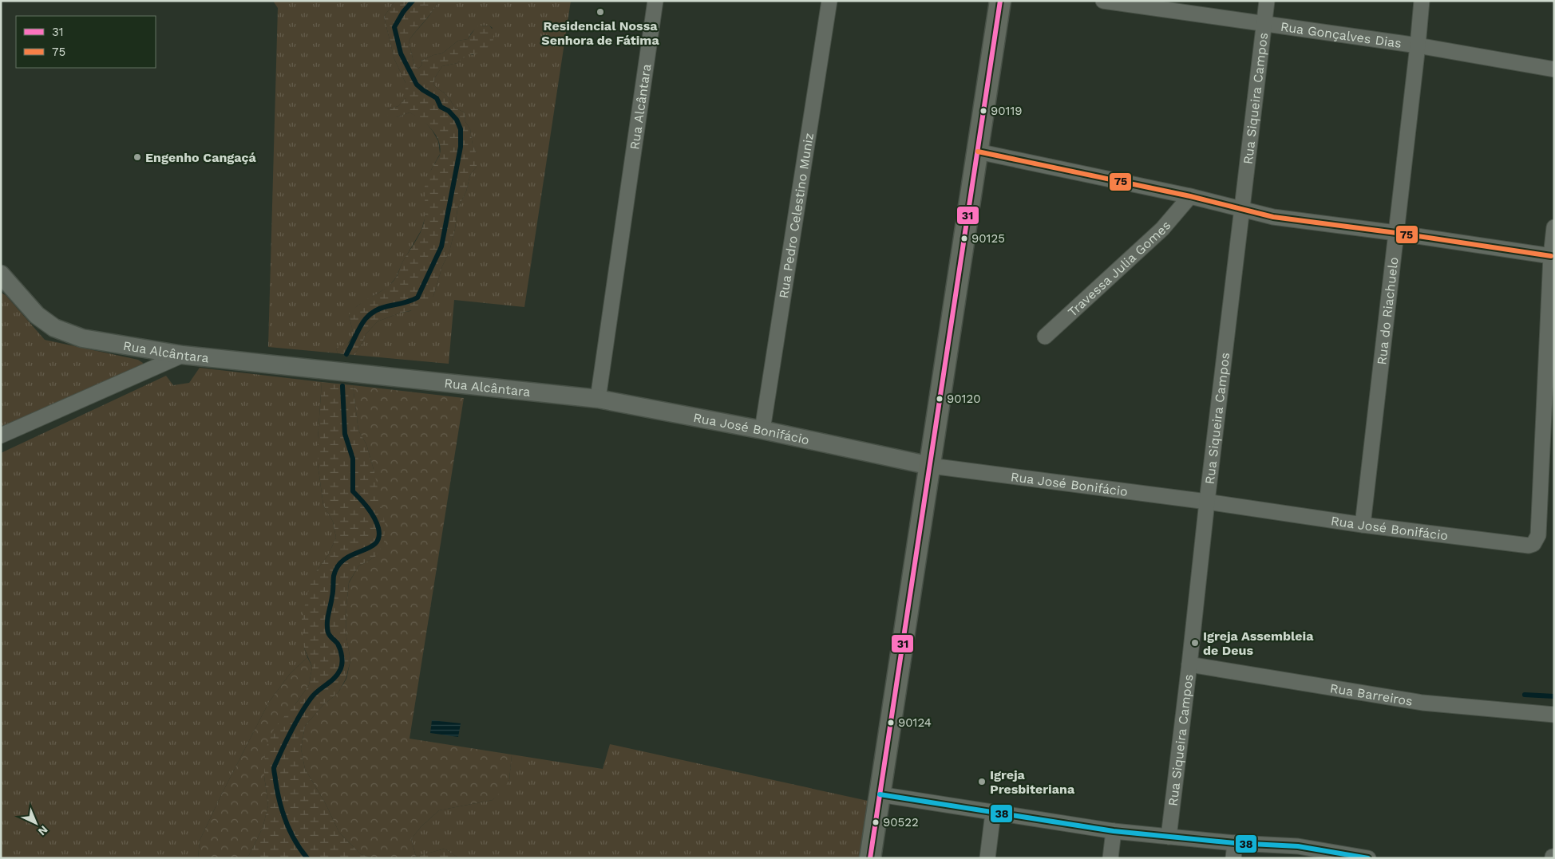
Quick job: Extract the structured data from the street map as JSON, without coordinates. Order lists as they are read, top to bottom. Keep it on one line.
{"streets":{"street":["Rua Gonçalves Dias","Rua Siqueira Campos","Rua Alcântara","Rua Pedro Celestino Muniz","Travessa Julia Gomes","Rua do Riachuelo","Rua José Bonifácio","Rua Barreiros"]},"crossings":[["Rua Gonçalves Dias","Rua Siqueira Campos"],["Rua Gonçalves Dias","Rua do Riachuelo"],["Rua Siqueira Campos","Rua José Bonifácio"],["Rua Siqueira Campos","Rua Barreiros"],["Rua Alcântara","Rua José Bonifácio"],["Rua Pedro Celestino Muniz","Rua José Bonifácio"],["Rua do Riachuelo","Rua José Bonifácio"]],"places":["Residencial Nossa Senhora de Fátima","90119","Engenho Cangaçá","90125","90120","Igreja Assembleia de Deus","90124","Igreja Presbiteriana","90522"],"lines":["transit line 31","transit line 75","transit line 38"],"legend":["31","75"],"north":"bottom right"}
